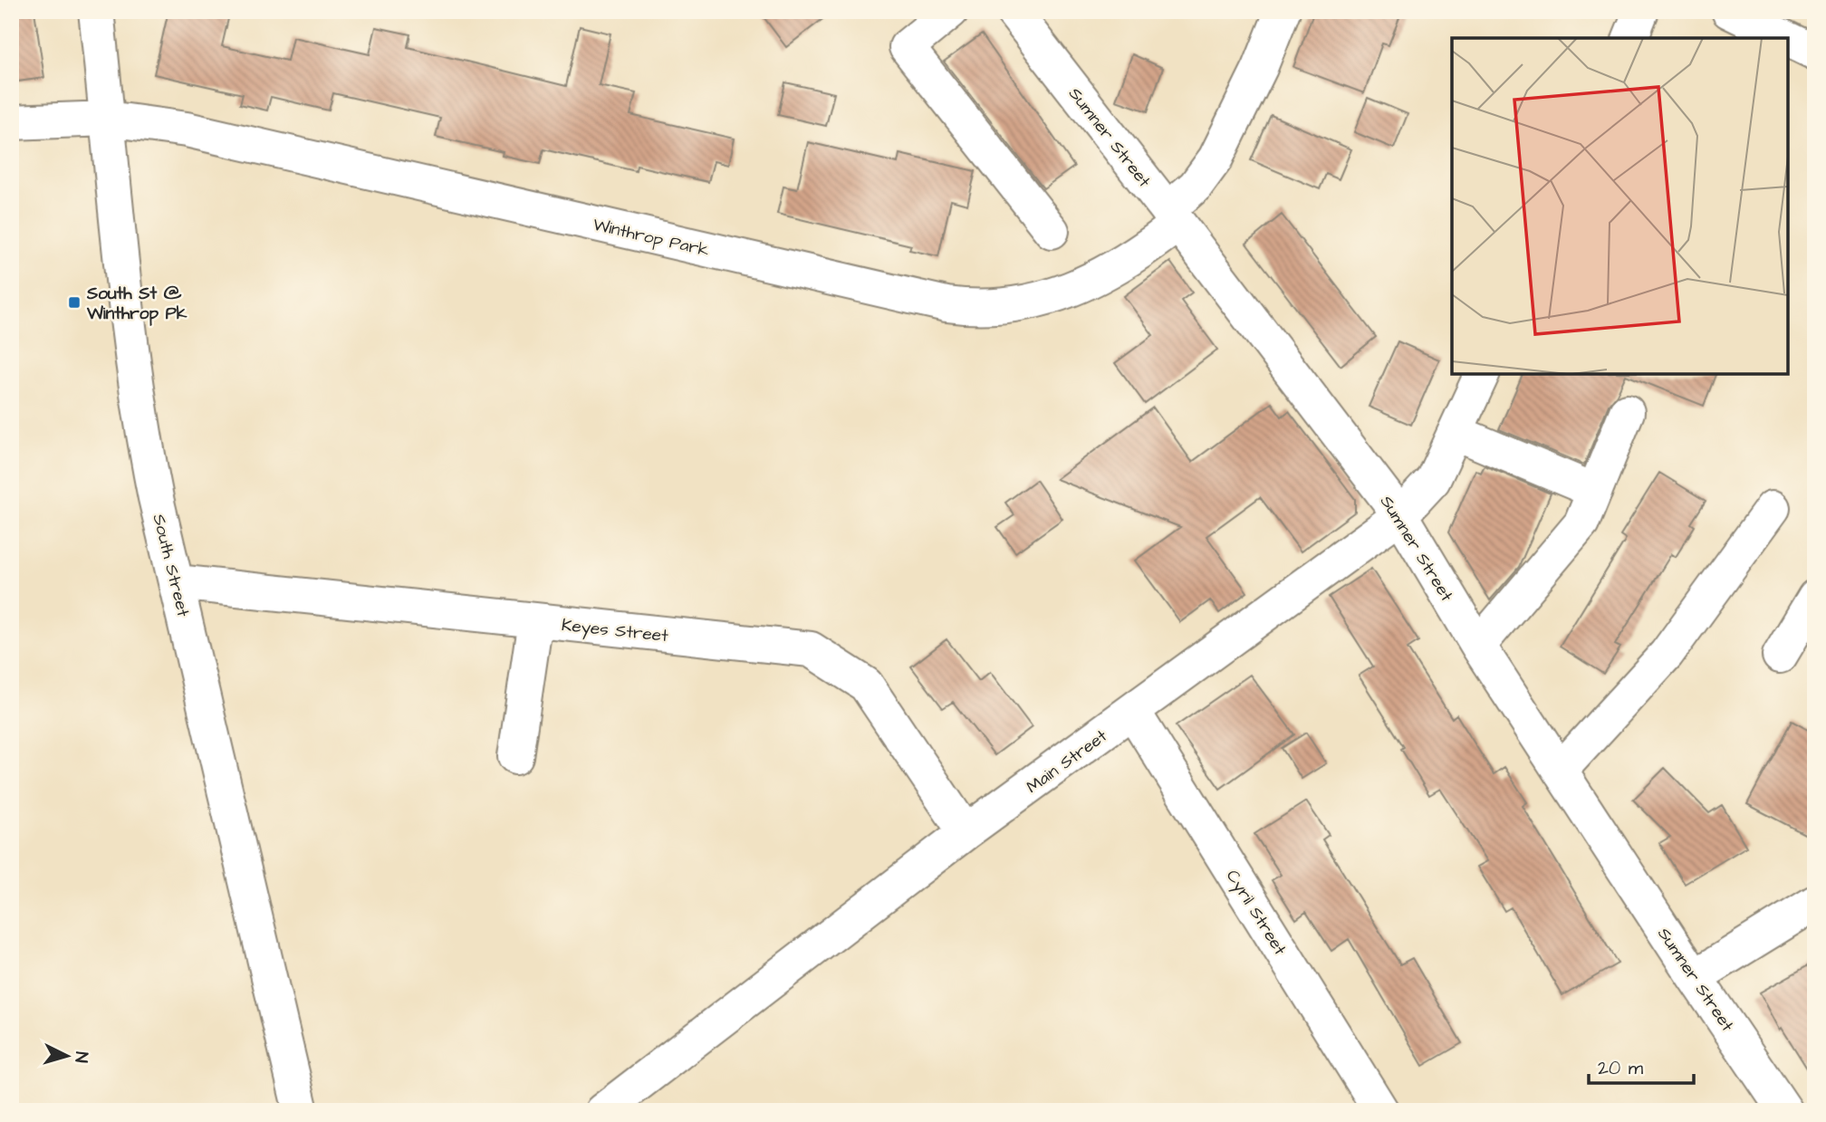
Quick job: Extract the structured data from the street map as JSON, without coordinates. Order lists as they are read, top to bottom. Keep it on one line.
{"streets":{"street":["Sumner Street","Winthrop Park","South Street","Keyes Street","Main Street","Cyril Street"]},"crossings":[["Sumner Street","Winthrop Park"],["Sumner Street","Main Street"],["Winthrop Park","South Street"],["South Street","Keyes Street"],["Keyes Street","Main Street"],["Main Street","Cyril Street"]],"places":{"transit":["South St @ Winthrop Pk"]},"scale_bar":"20 m","north":"right"}
